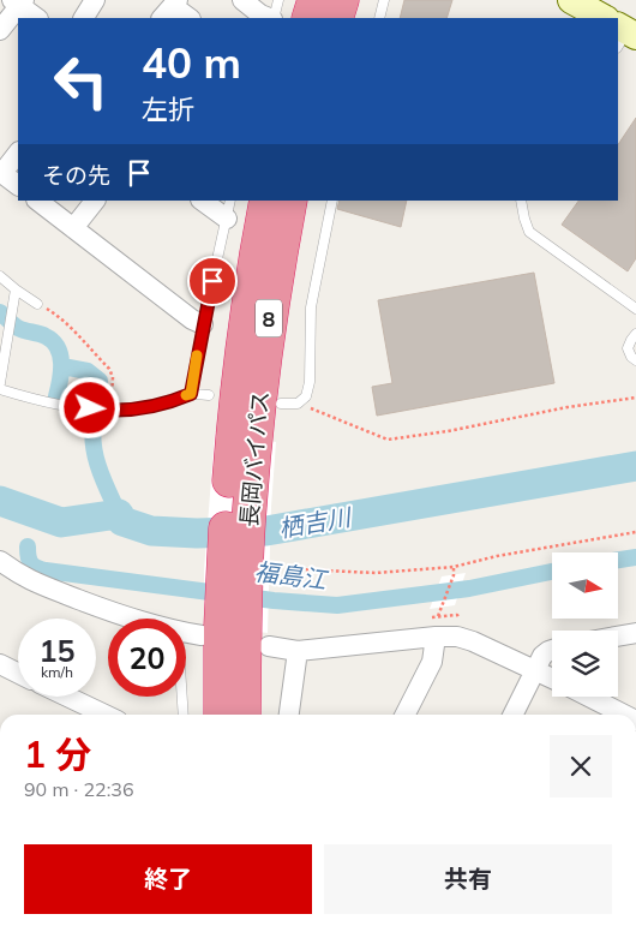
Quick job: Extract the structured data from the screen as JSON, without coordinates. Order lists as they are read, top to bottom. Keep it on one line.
{"streets":{"highway":["8","長岡バイパス"]},"water":["栖吉川","福島江"],"north":"right","page":{"turn":["40 m","左折"],"then":"その先","speed":"15 km/h","limit":"20","heading":["1 分","90 m · 22:36"],"buttons":["終了","共有"]}}
